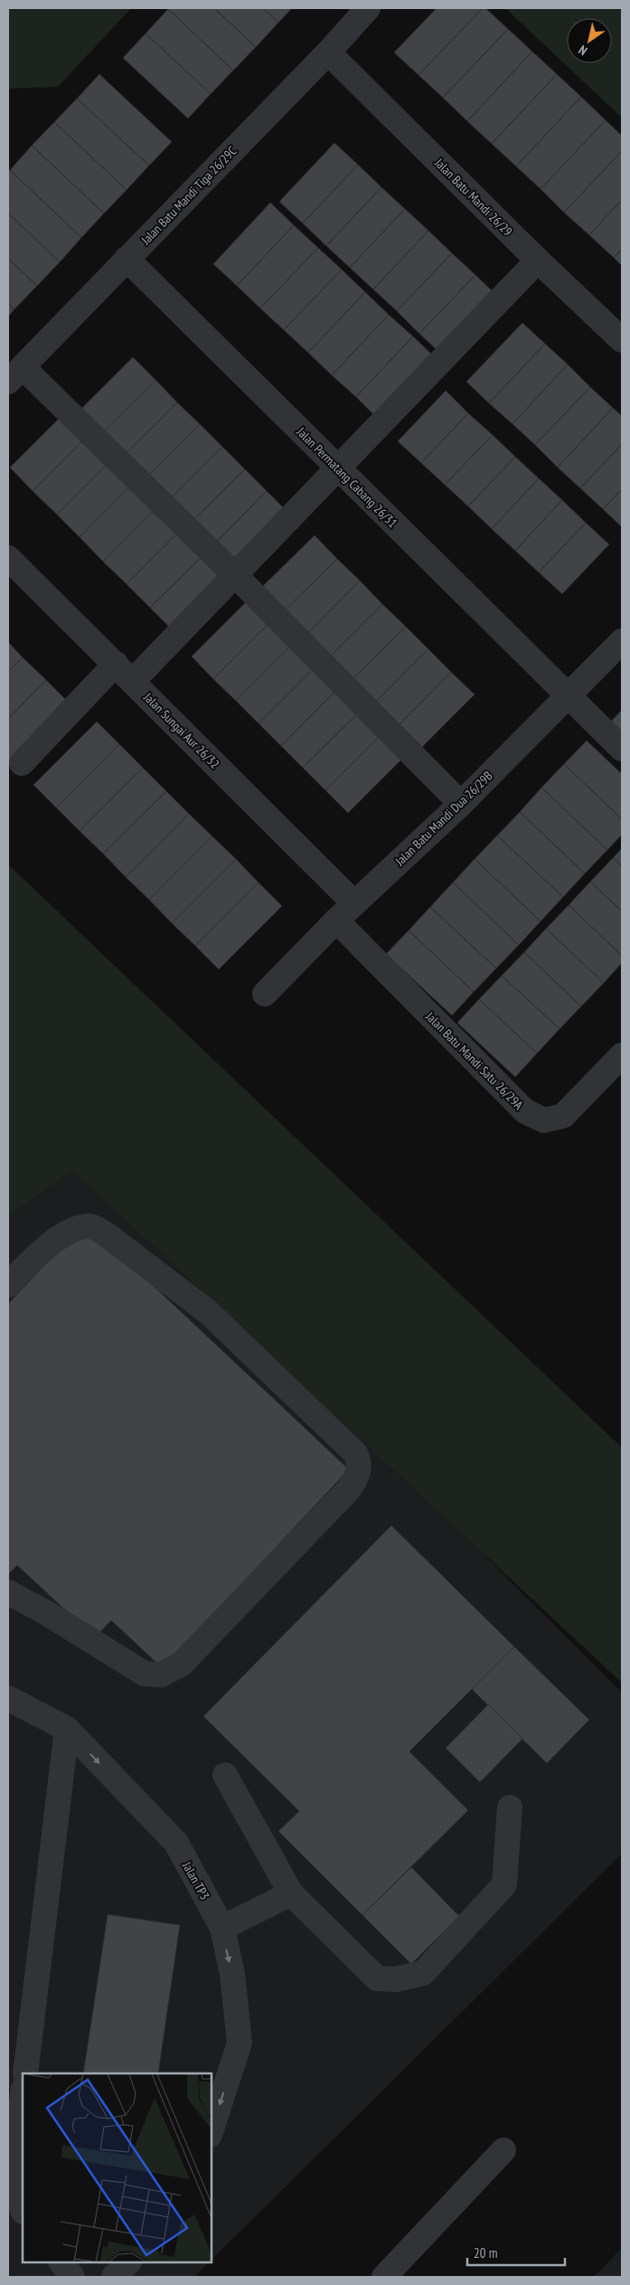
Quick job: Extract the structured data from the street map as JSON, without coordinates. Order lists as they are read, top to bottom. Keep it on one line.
{"streets":{"street":["Jalan Batu Mandi Tiga 26/29C","Jalan Batu Mandi 26/29","Jalan Permatang Cabang 26/31","Jalan Sungai Aur 26/32","Jalan Batu Mandi Dua 26/29B","Jalan Batu Mandi Satu 26/29A","Jalan TP3"]},"crossings":[["Jalan Batu Mandi Tiga 26/29C","Jalan Batu Mandi 26/29"],["Jalan Batu Mandi Tiga 26/29C","Jalan Permatang Cabang 26/31"],["Jalan Permatang Cabang 26/31","Jalan Batu Mandi Dua 26/29B"],["Jalan Sungai Aur 26/32","Jalan Batu Mandi Dua 26/29B"],["Jalan Batu Mandi Dua 26/29B","Jalan Batu Mandi Satu 26/29A"]],"one_way":["Jalan TP3"],"scale_bar":"20 m","north":"bottom left"}
